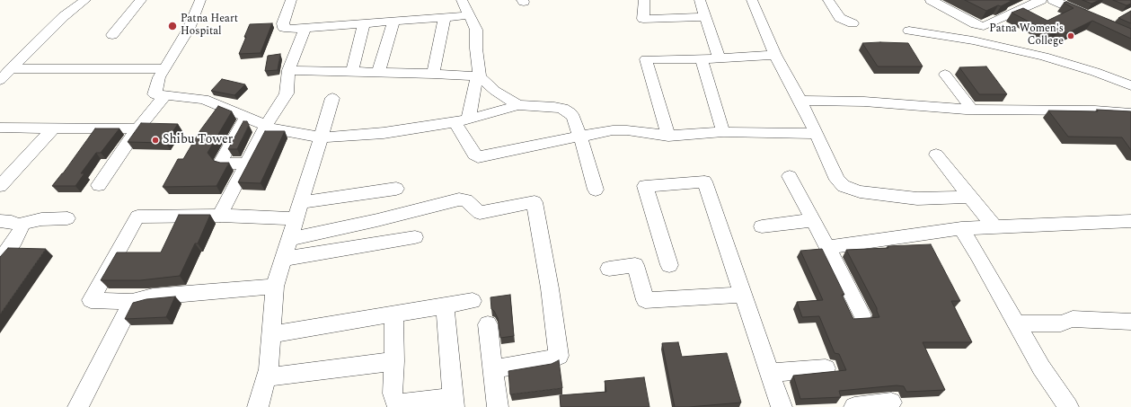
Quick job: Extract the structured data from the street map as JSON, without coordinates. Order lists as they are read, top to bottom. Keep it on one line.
{"places":["Patna Heart Hospital","Patna Women's College","Shibu Tower"]}
